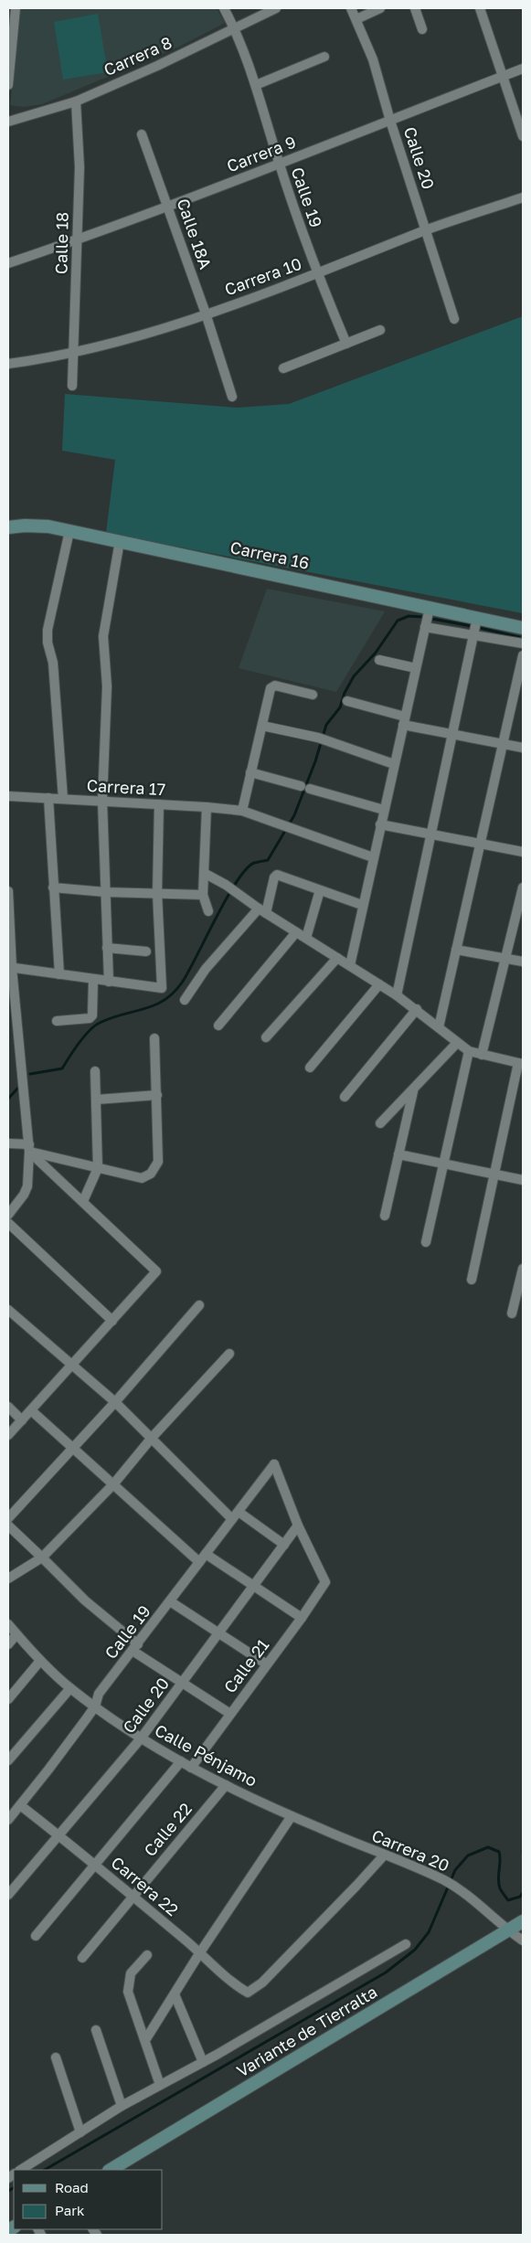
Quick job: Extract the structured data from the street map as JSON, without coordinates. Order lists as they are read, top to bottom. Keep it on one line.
{"streets":{"main road":["Carrera 16","Variante de Tierralta"],"street":["Carrera 8","Carrera 9","Calle 20","Calle 19","Calle 18A","Calle 18","Carrera 10","Carrera 17","Calle 21","Calle Pénjamo","Calle 22","Carrera 20","Carrera 22"]},"crossings":[["Carrera 8","Calle 19"],["Carrera 8","Calle 18"],["Carrera 9","Calle 20"],["Carrera 9","Calle 19"],["Carrera 9","Calle 18A"],["Carrera 9","Calle 18"],["Calle 20","Calle 19"],["Calle 20","Carrera 10"],["Calle 20","Calle 21"],["Calle 20","Calle Pénjamo"],["Calle 20","Carrera 22"],["Calle 19","Carrera 10"],["Calle 19","Calle 21"],["Calle 19","Calle Pénjamo"],["Calle 19","Carrera 22"],["Calle 18A","Carrera 10"],["Calle 18","Carrera 10"],["Calle 21","Calle Pénjamo"],["Calle Pénjamo","Calle 22"],["Calle Pénjamo","Carrera 20"],["Calle 22","Carrera 22"],["Carrera 20","Carrera 22"],["Carrera 20","Variante de Tierralta"]],"legend":["Road","Park"]}
